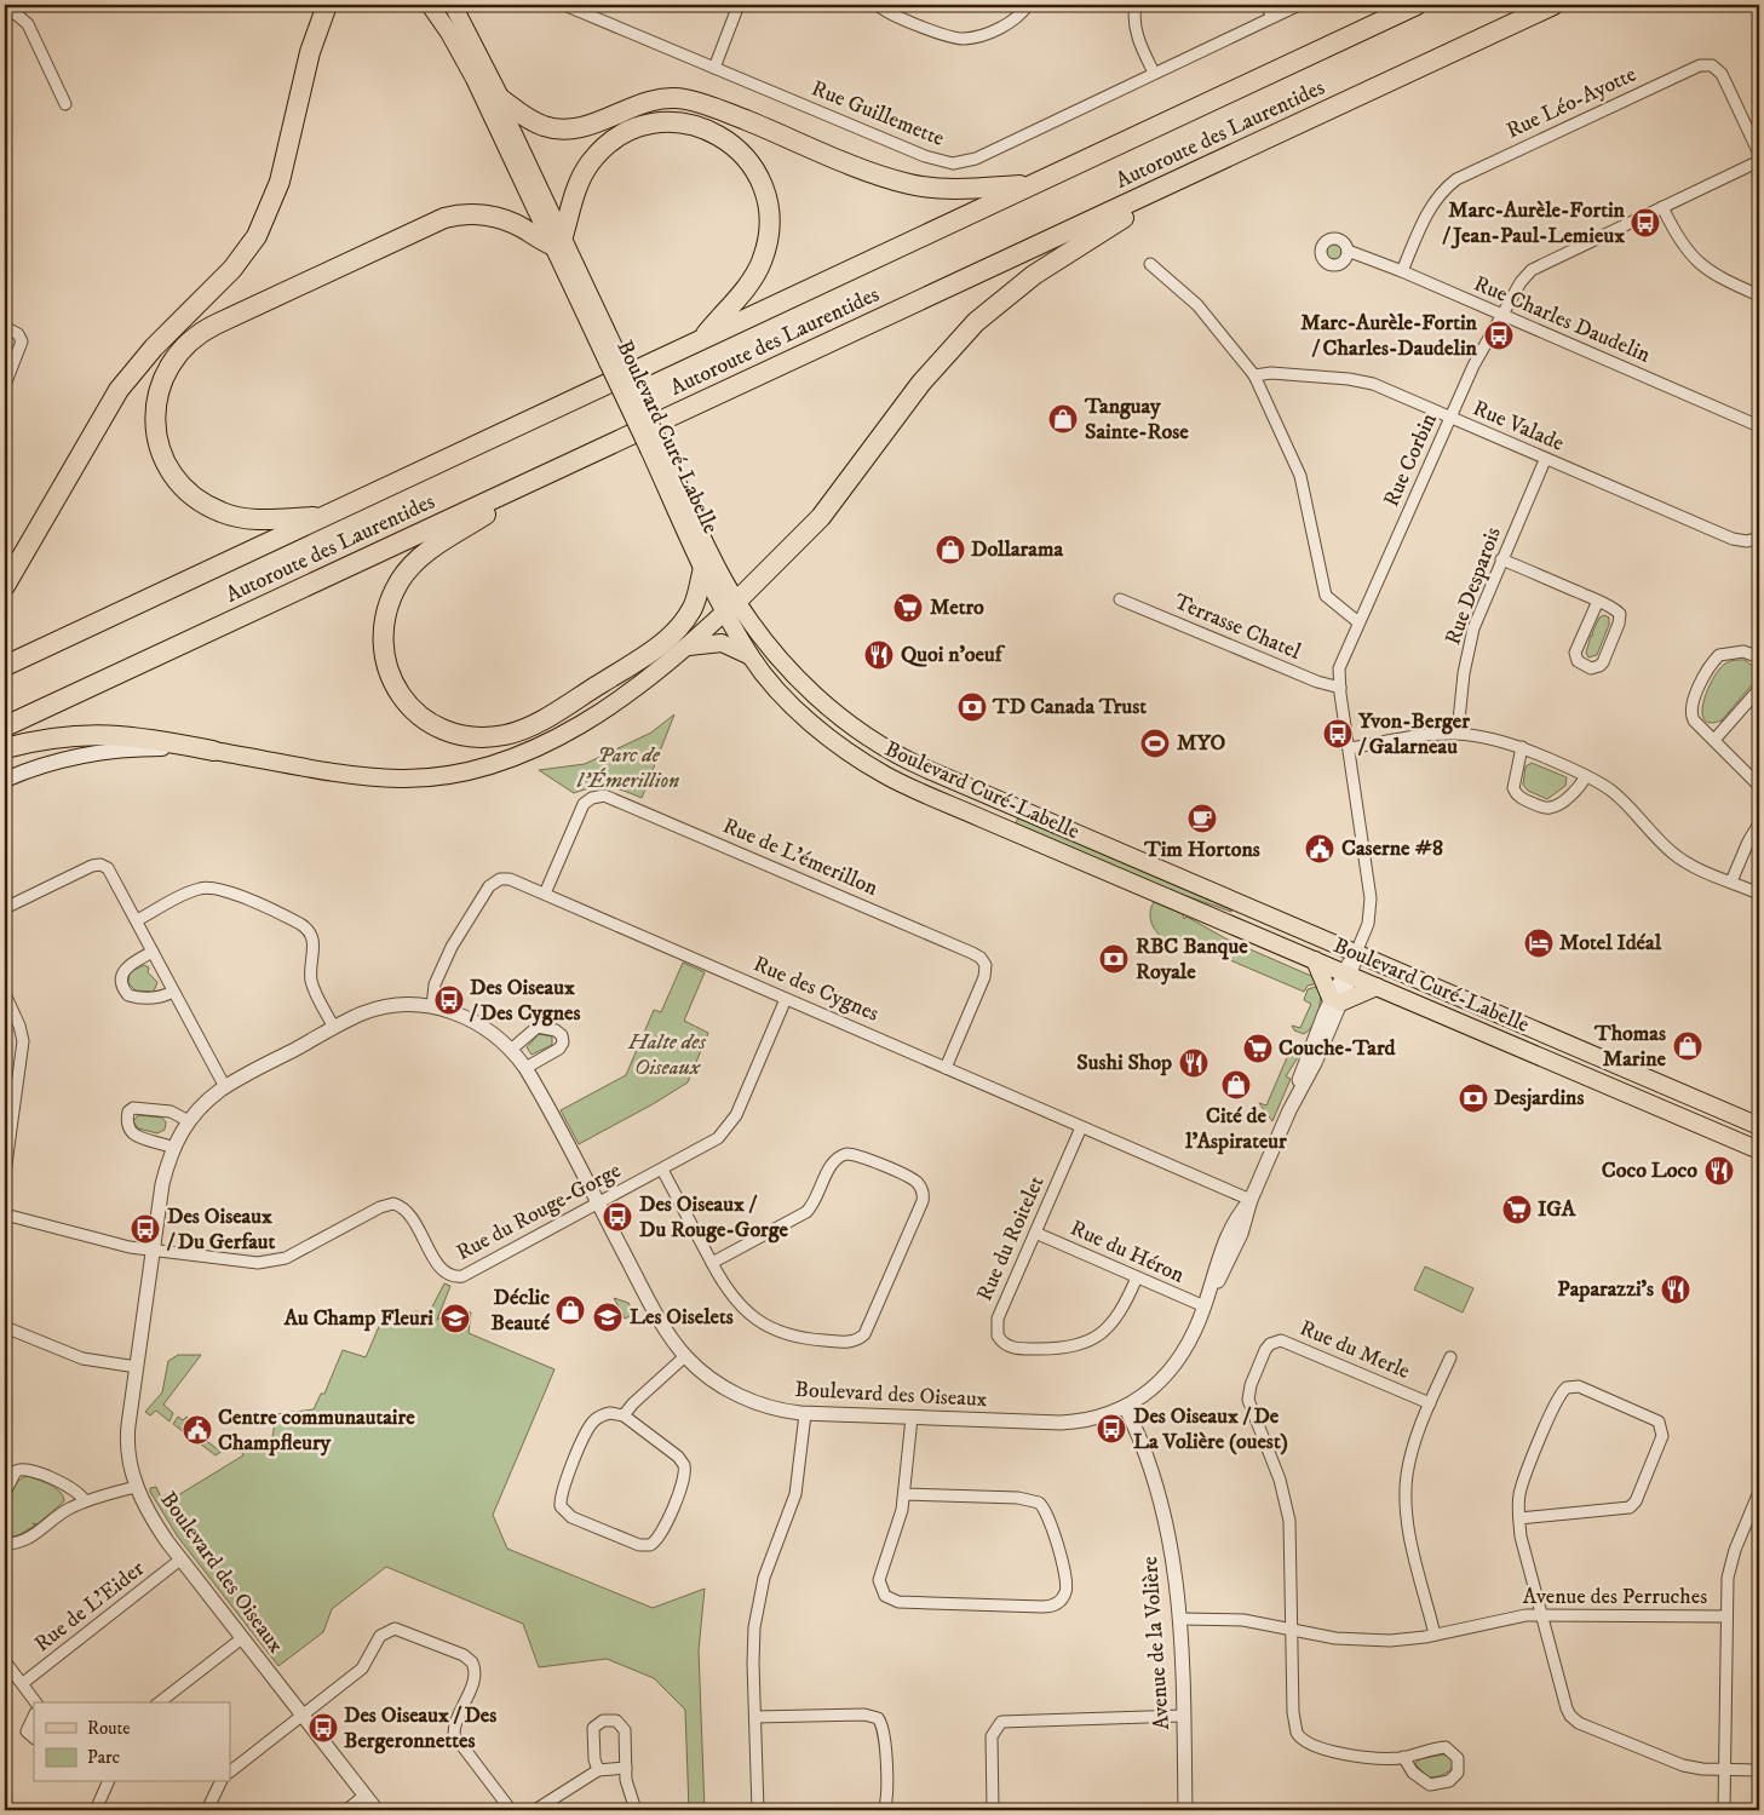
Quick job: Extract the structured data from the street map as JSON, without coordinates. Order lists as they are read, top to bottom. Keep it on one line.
{"streets":{"highway":["Autoroute des Laurentides"],"main road":["Boulevard Curé-Labelle"],"street":["Rue Léo-Ayotte","Rue Guillemette","Rue Charles Daudelin","Rue Valade","Rue Corbin","Rue Desparois","Terrasse Chatel","Rue de L'émerillon","Rue des Cygnes","Rue du Rouge-Gorge","Rue du Roitelet","Rue du Héron","Rue du Merle","Boulevard des Oiseaux","Avenue des Perruches","Rue de L'Eider","Avenue de la Volière"]},"crossings":[["Rue Léo-Ayotte","Rue Charles Daudelin"],["Rue Charles Daudelin","Rue Corbin"],["Rue Valade","Rue Corbin"],["Rue Valade","Rue Desparois"],["Boulevard Curé-Labelle","Rue Corbin"],["Boulevard Curé-Labelle","Boulevard des Oiseaux"],["Rue Corbin","Terrasse Chatel"],["Rue Corbin","Boulevard des Oiseaux"],["Rue de L'émerillon","Rue des Cygnes"],["Rue des Cygnes","Rue du Rouge-Gorge"],["Rue des Cygnes","Rue du Roitelet"],["Rue des Cygnes","Boulevard des Oiseaux"],["Rue du Rouge-Gorge","Boulevard des Oiseaux"],["Rue du Roitelet","Rue du Héron"],["Rue du Héron","Boulevard des Oiseaux"],["Rue du Merle","Avenue des Perruches"],["Boulevard des Oiseaux","Rue de L'Eider"],["Boulevard des Oiseaux","Avenue de la Volière"],["Avenue des Perruches","Avenue de la Volière"]],"parks":["Parc de l'Émerillion","Halte des Oiseaux"],"places":{"bus stop":["Marc-Aurèle-Fortin / Jean-Paul-Lemieux","Marc-Aurèle-Fortin / Charles-Daudelin","Yvon-Berger / Galarneau","Des Oiseaux / Des Cygnes","Des Oiseaux / Du Rouge-Gorge","Des Oiseaux / Du Gerfaut","Des Oiseaux / De La Volière (ouest)","Des Oiseaux / Des Bergeronnettes"],"shop":["Tanguay Sainte-Rose","Dollarama","Thomas Marine","Cité de l'Aspirateur","Déclic Beauté"],"supermarket":["Metro","Couche-Tard","IGA"],"restaurant":["Quoi n'oeuf","Sushi Shop","Coco Loco","Paparazzi's"],"bank":["TD Canada Trust","RBC Banque Royale","Desjardins"],"sports":["MYO"],"cafe":["Tim Hortons"],"public building":["Caserne #8","Centre communautaire Champfleury"],"hotel":["Motel Idéal"],"school or university":["Les Oiselets","Au Champ Fleuri"]},"legend":["Route","Parc"]}
